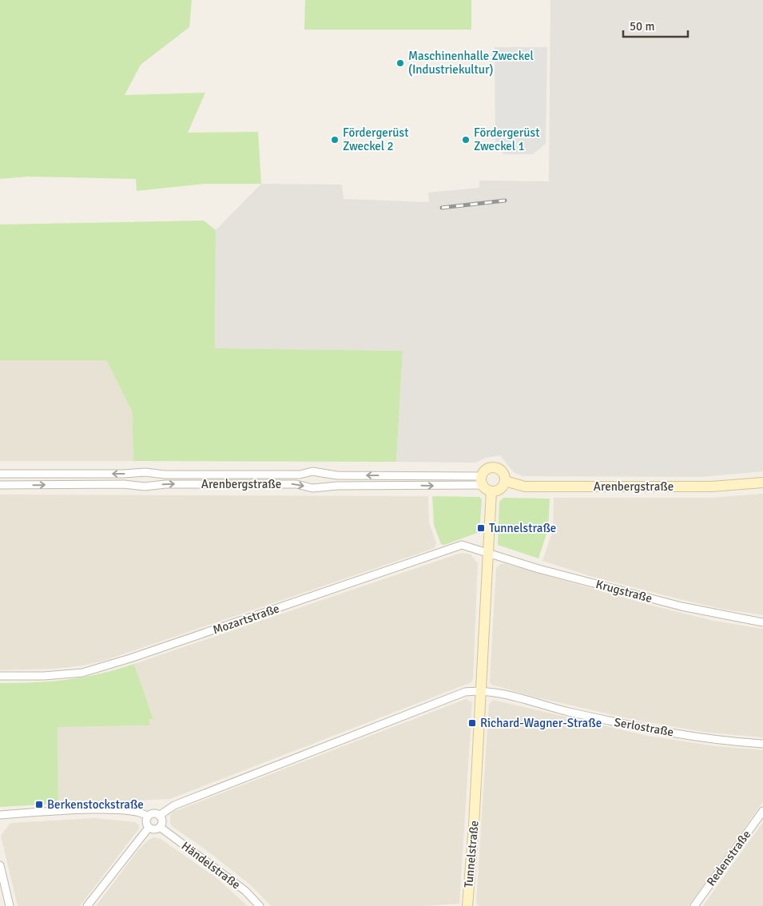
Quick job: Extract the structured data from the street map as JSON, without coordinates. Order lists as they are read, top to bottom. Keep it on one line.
{"streets":{"street":["Arenbergstraße","Krugstraße","Mozartstraße","Serlostraße","Tunnelstraße","Redenstraße","Händelstraße"]},"crossings":[["Arenbergstraße","Tunnelstraße"],["Krugstraße","Mozartstraße"],["Krugstraße","Tunnelstraße"],["Mozartstraße","Tunnelstraße"],["Serlostraße","Tunnelstraße"]],"places":{"other":["Maschinenhalle Zweckel (Industriekultur)","Fördergerüst Zweckel 2","Fördergerüst Zweckel 1"],"transit":["Tunnelstraße","Richard-Wagner-Straße","Berkenstockstraße"]},"scale_bar":"50 m"}
